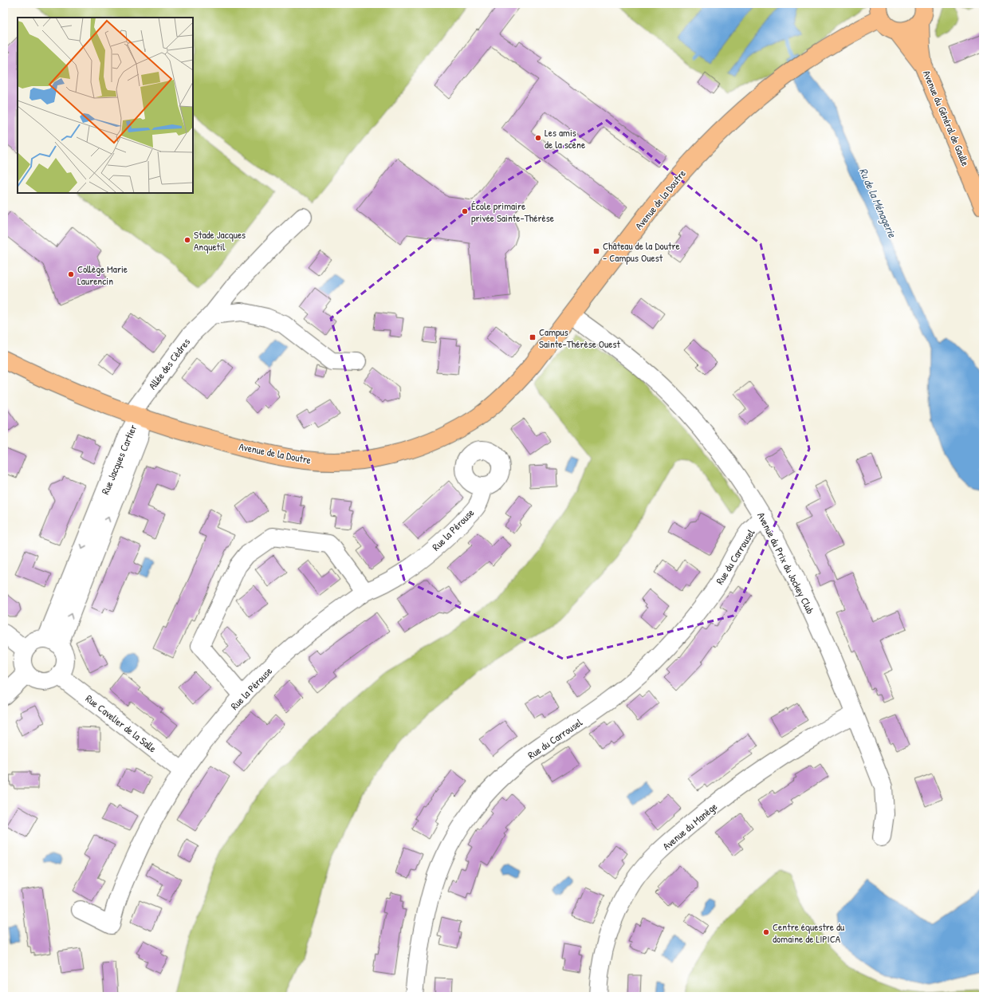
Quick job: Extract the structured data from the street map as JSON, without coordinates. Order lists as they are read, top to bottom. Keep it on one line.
{"streets":{"main road":["Avenue du Général de Gaulle","Avenue de la Doutre"],"street":["Allée des Cèdres","Rue Jacques Cartier","Rue la Pérouse","Rue du Carrousel","Avenue du Prix du Jockey Club","Rue Cavelier de la Salle","Avenue du Manège"]},"crossings":[["Avenue du Général de Gaulle","Avenue de la Doutre"],["Avenue de la Doutre","Allée des Cèdres"],["Avenue de la Doutre","Rue Jacques Cartier"],["Avenue de la Doutre","Avenue du Prix du Jockey Club"],["Allée des Cèdres","Rue Jacques Cartier"],["Rue Jacques Cartier","Rue Cavelier de la Salle"],["Rue la Pérouse","Rue Cavelier de la Salle"],["Rue du Carrousel","Avenue du Prix du Jockey Club"],["Avenue du Prix du Jockey Club","Avenue du Manège"]],"water":["Ru de la Ménagerie"],"places":{"other":["Les amis de la scène","École primaire privée Sainte-Thérèse","Stade Jacques Anquetil","Collège Marie Laurencin","Centre équestre du domaine de LIPICA"],"transit":["Château de la Doutre - Campus Ouest","Campus Sainte-Thérèse Ouest"]}}
